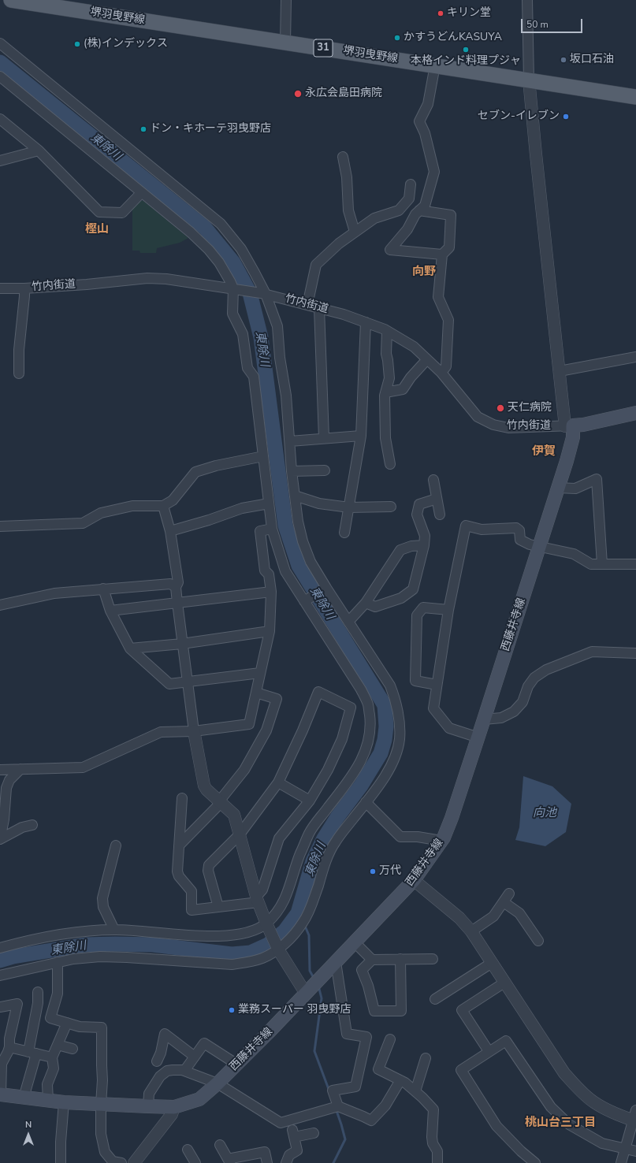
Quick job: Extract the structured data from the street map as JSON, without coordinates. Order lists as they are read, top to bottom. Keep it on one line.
{"streets":{"main road":["堺羽曳野線","31","西藤井寺線"],"street":["竹内街道"]},"crossings":[["竹内街道","西藤井寺線"]],"districts":["樫山","向野","伊賀","桃山台三丁目"],"water":["東除川","向池"],"places":["キリン堂","かすうどんKASUYA","(株)インデックス","本格インド料理プジャ","坂口石油","永広会島田病院","セブン-イレブン","ドン・キホーテ羽曳野店","天仁病院","万代","業務スーパー 羽曳野店"],"scale_bar":"50 m","north":"top"}
